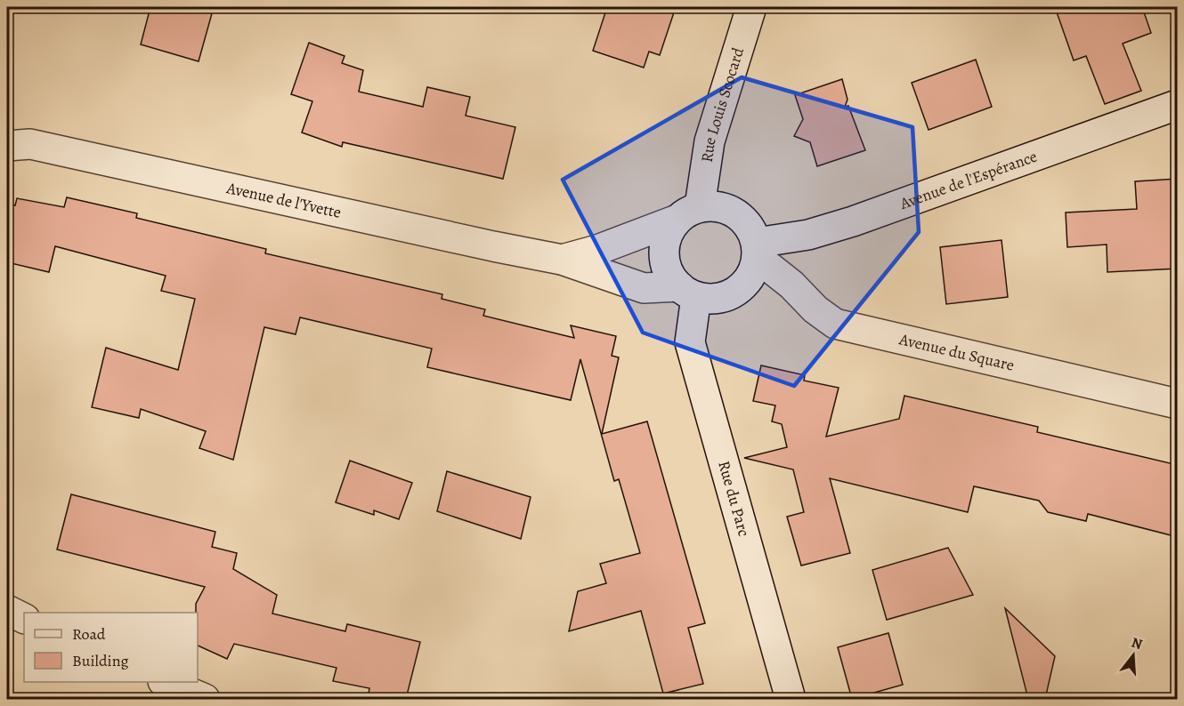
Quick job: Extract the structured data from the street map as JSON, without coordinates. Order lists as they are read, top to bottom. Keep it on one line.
{"streets":{"street":["Rue Louis Scocard","Avenue de l'Espérance","Avenue de l'Yvette","Avenue du Square","Rue du Parc"]},"crossings":[["Rue Louis Scocard","Avenue de l'Espérance"],["Rue Louis Scocard","Avenue de l'Yvette"],["Rue Louis Scocard","Avenue du Square"],["Rue Louis Scocard","Rue du Parc"],["Avenue de l'Espérance","Avenue de l'Yvette"],["Avenue de l'Espérance","Avenue du Square"],["Avenue de l'Espérance","Rue du Parc"],["Avenue de l'Yvette","Avenue du Square"],["Avenue de l'Yvette","Rue du Parc"],["Avenue du Square","Rue du Parc"]],"legend":["Road","Building"],"north":"top"}
